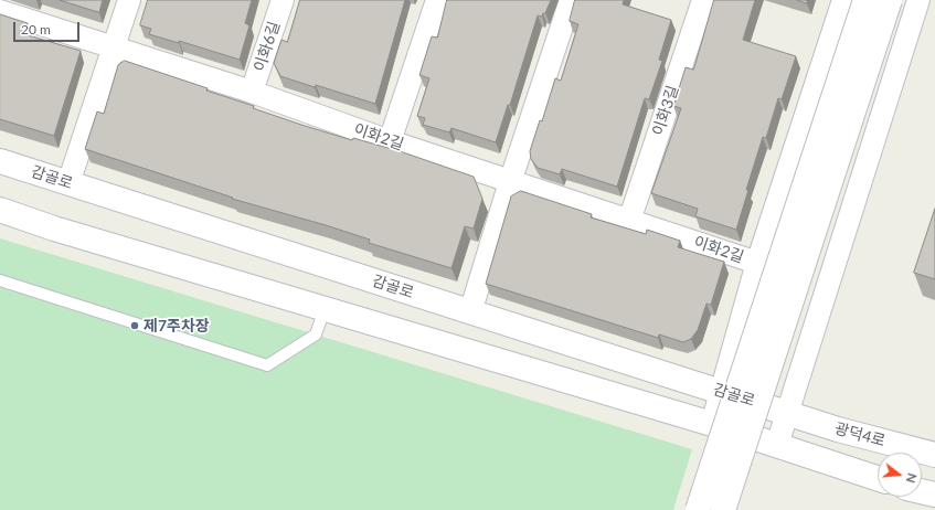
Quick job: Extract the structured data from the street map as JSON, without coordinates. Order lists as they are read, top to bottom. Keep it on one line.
{"streets":{"main road":["감골로","광덕4로"],"street":["이화6길","이화3길","이화2길"]},"crossings":[["이화6길","이화2길"],["이화3길","이화2길"],["감골로","광덕4로"]],"places":["제7주차장"],"scale_bar":"20 m","north":"right"}
